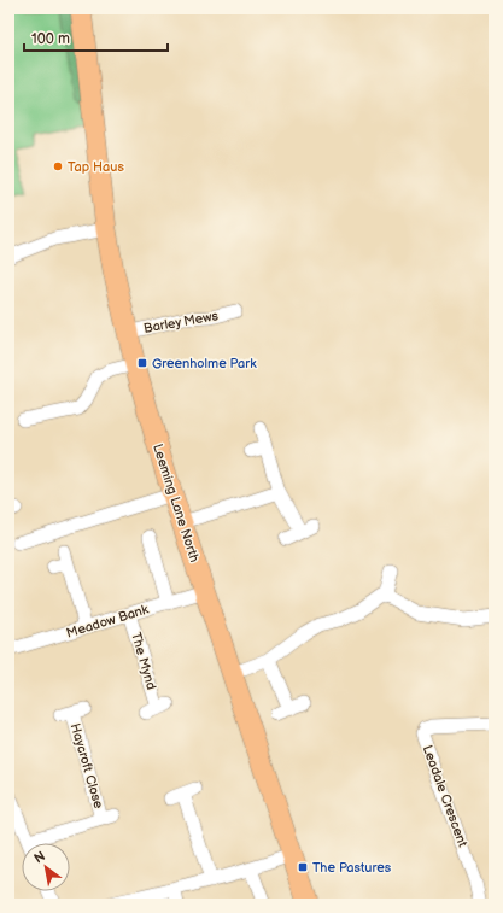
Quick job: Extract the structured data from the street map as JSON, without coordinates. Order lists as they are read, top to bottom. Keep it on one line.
{"streets":{"highway":["Leeming Lane North"],"street":["Barley Mews","Meadow Bank","The Mynd","Haycroft Close","Leadale Crescent"]},"crossings":[["Barley Mews","Leeming Lane North"],["Leeming Lane North","Meadow Bank"],["Meadow Bank","The Mynd"]],"places":{"other":["Tap Haus"],"transit":["Greenholme Park","The Pastures"]},"scale_bar":"100 m","north":"top left"}
